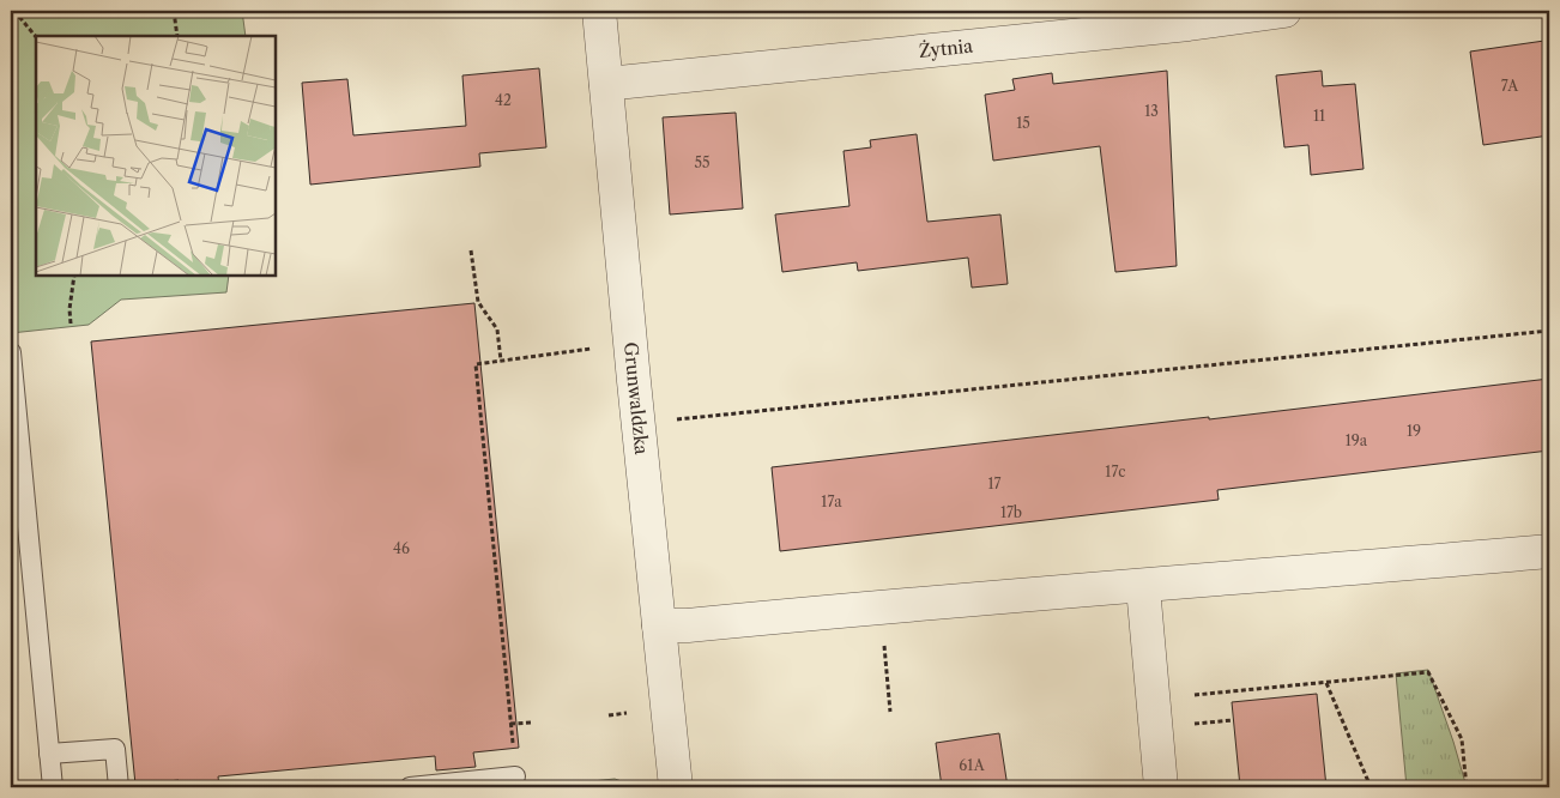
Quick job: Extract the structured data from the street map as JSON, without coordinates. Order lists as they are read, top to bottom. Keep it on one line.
{"streets":{"street":["Żytnia","Grunwaldzka"]},"crossings":[["Żytnia","Grunwaldzka"]],"house_numbers":["7A","42","13","11","15","55","19","19a","17c","17","17a","17b","46","61A"]}
